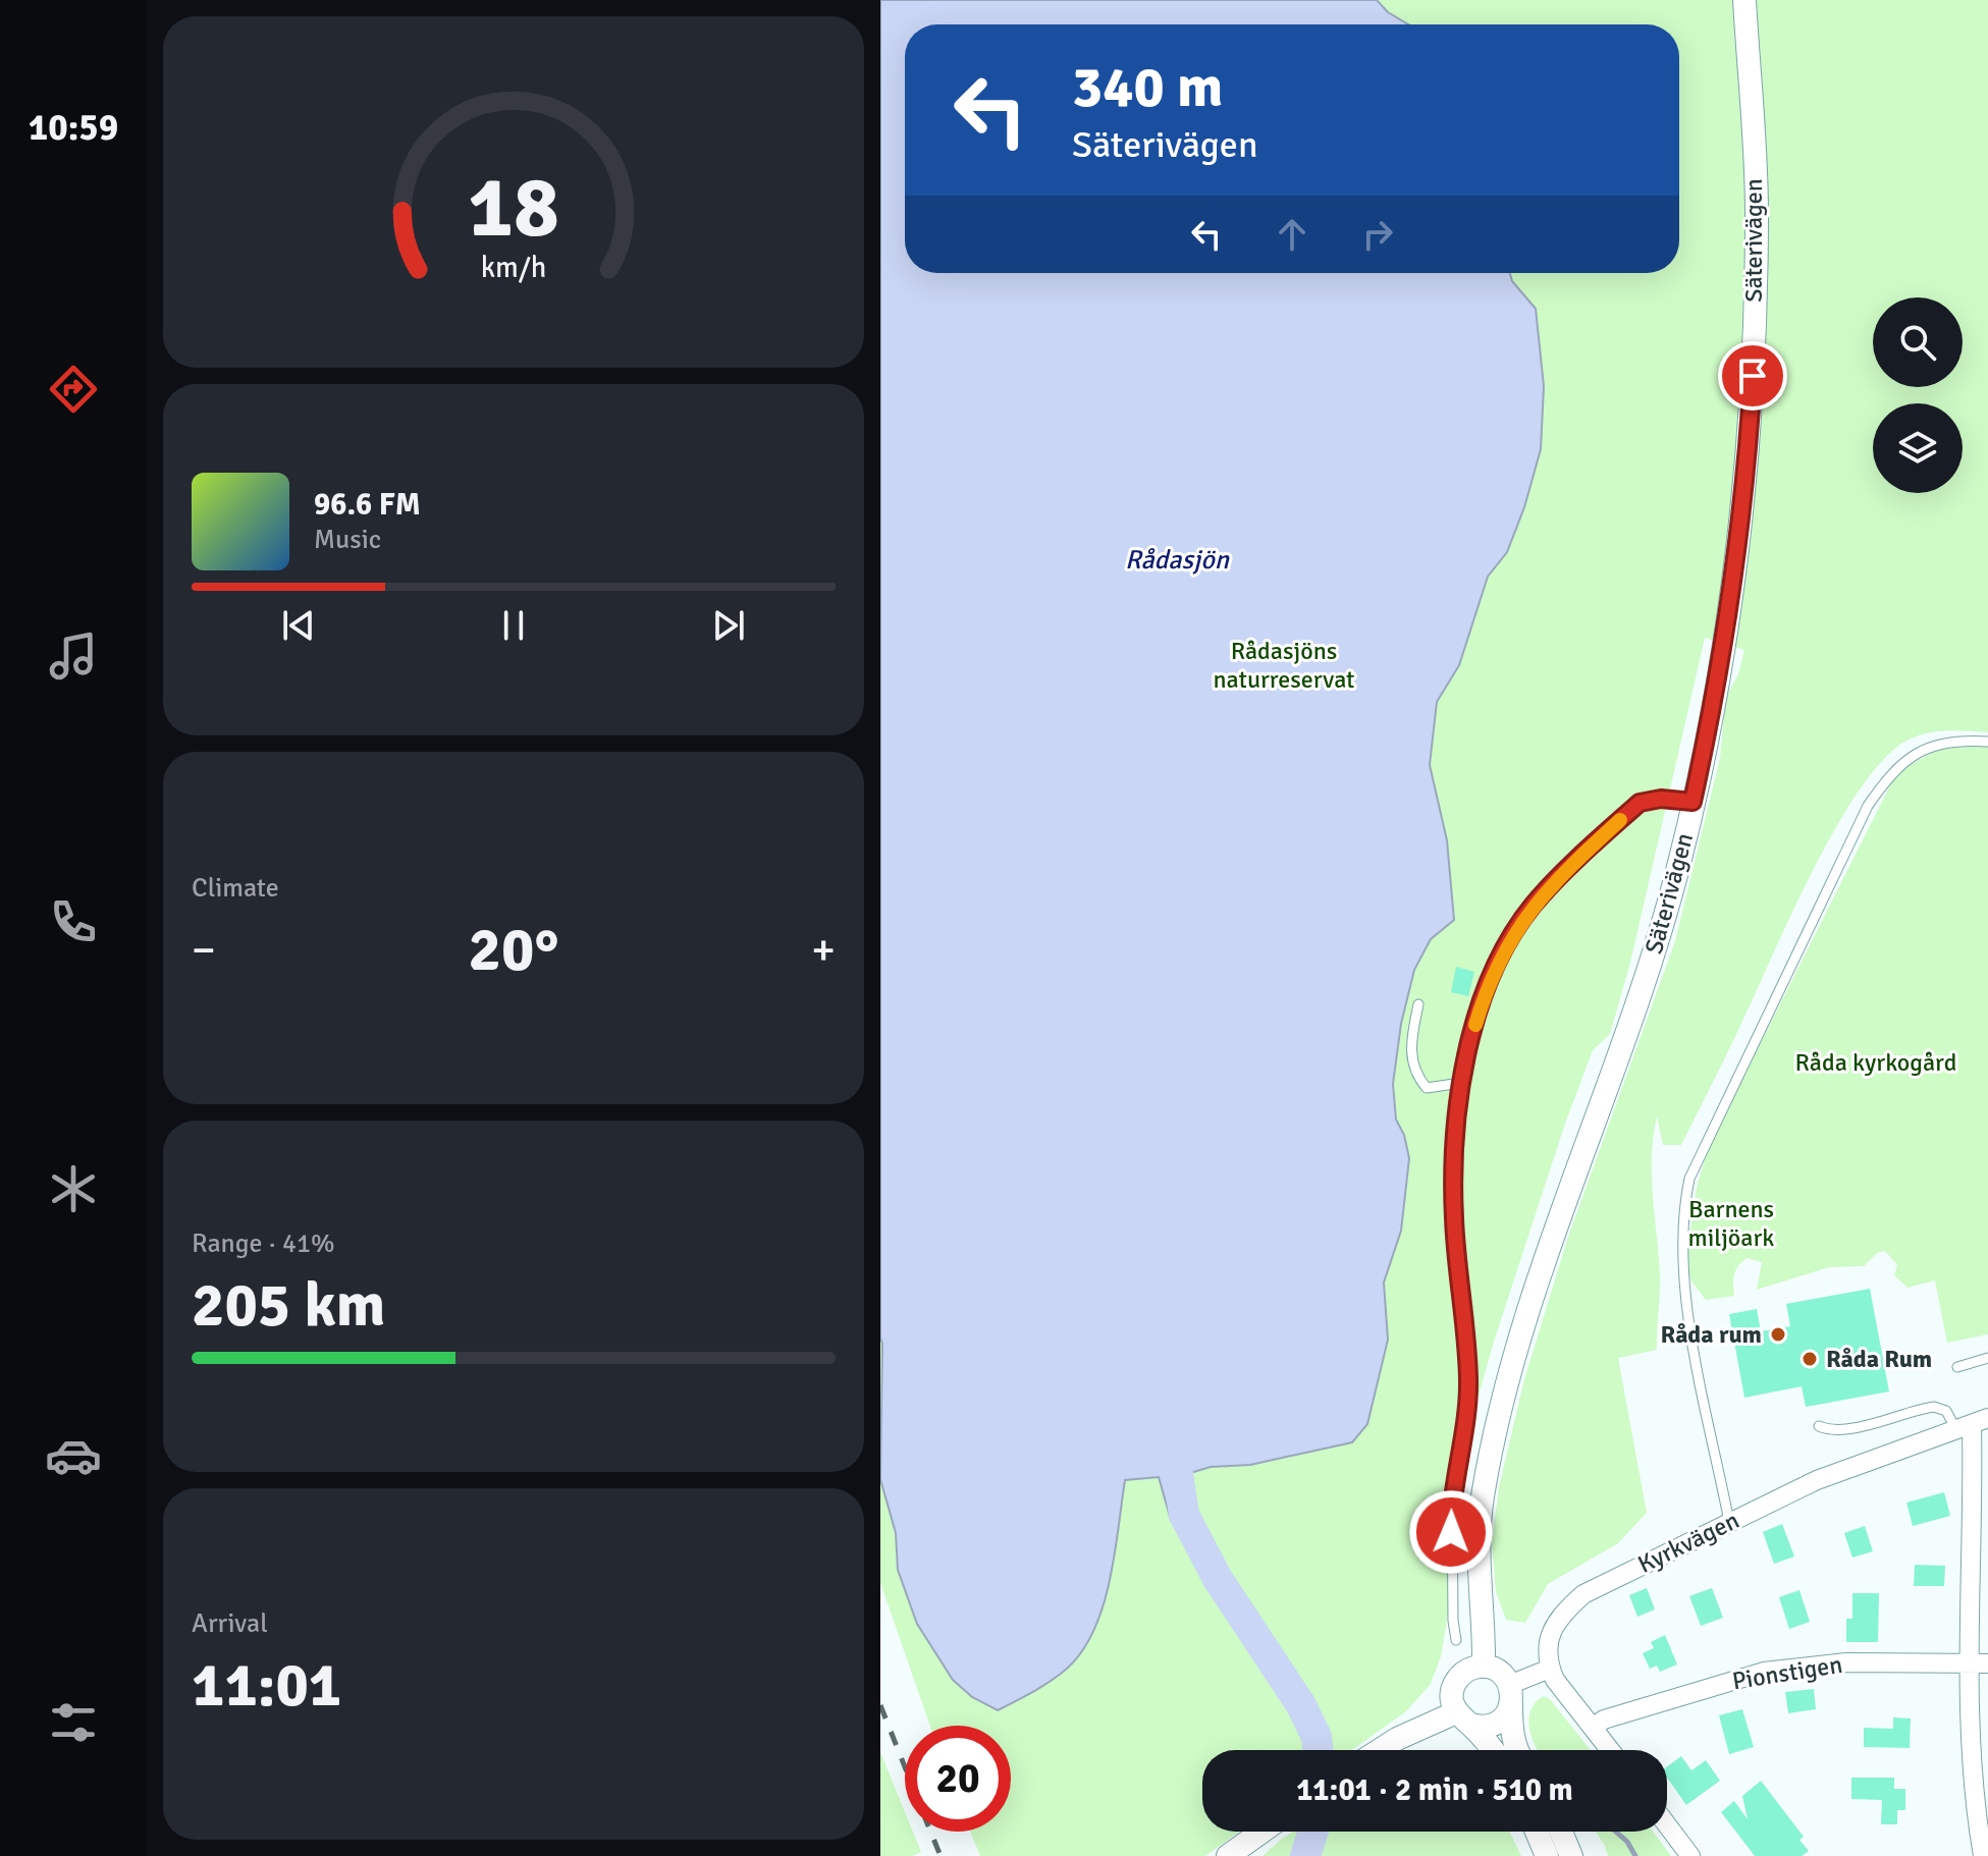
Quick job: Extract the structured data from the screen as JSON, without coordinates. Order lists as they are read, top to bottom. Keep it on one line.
{"streets":{"street":["Säterivägen","Kyrkvägen","Pionstigen"]},"water":["Rådasjön"],"parks":["Rådasjöns naturreservat","Råda kyrkogård","Barnens miljöark"],"places":["Råda rum","Råda Rum"],"page":{"tabs":"10:59","turn":["340 m","Säterivägen"],"song":["96.6 FM","Music"],"tile":["Climate",["Range · 41%","205 km"],["Arrival","11:01"]],"heat":["−","20°","+"],"limit":"20","trip":"11:01 · 2 min · 510 m","gauge":["18","km/h"]}}
